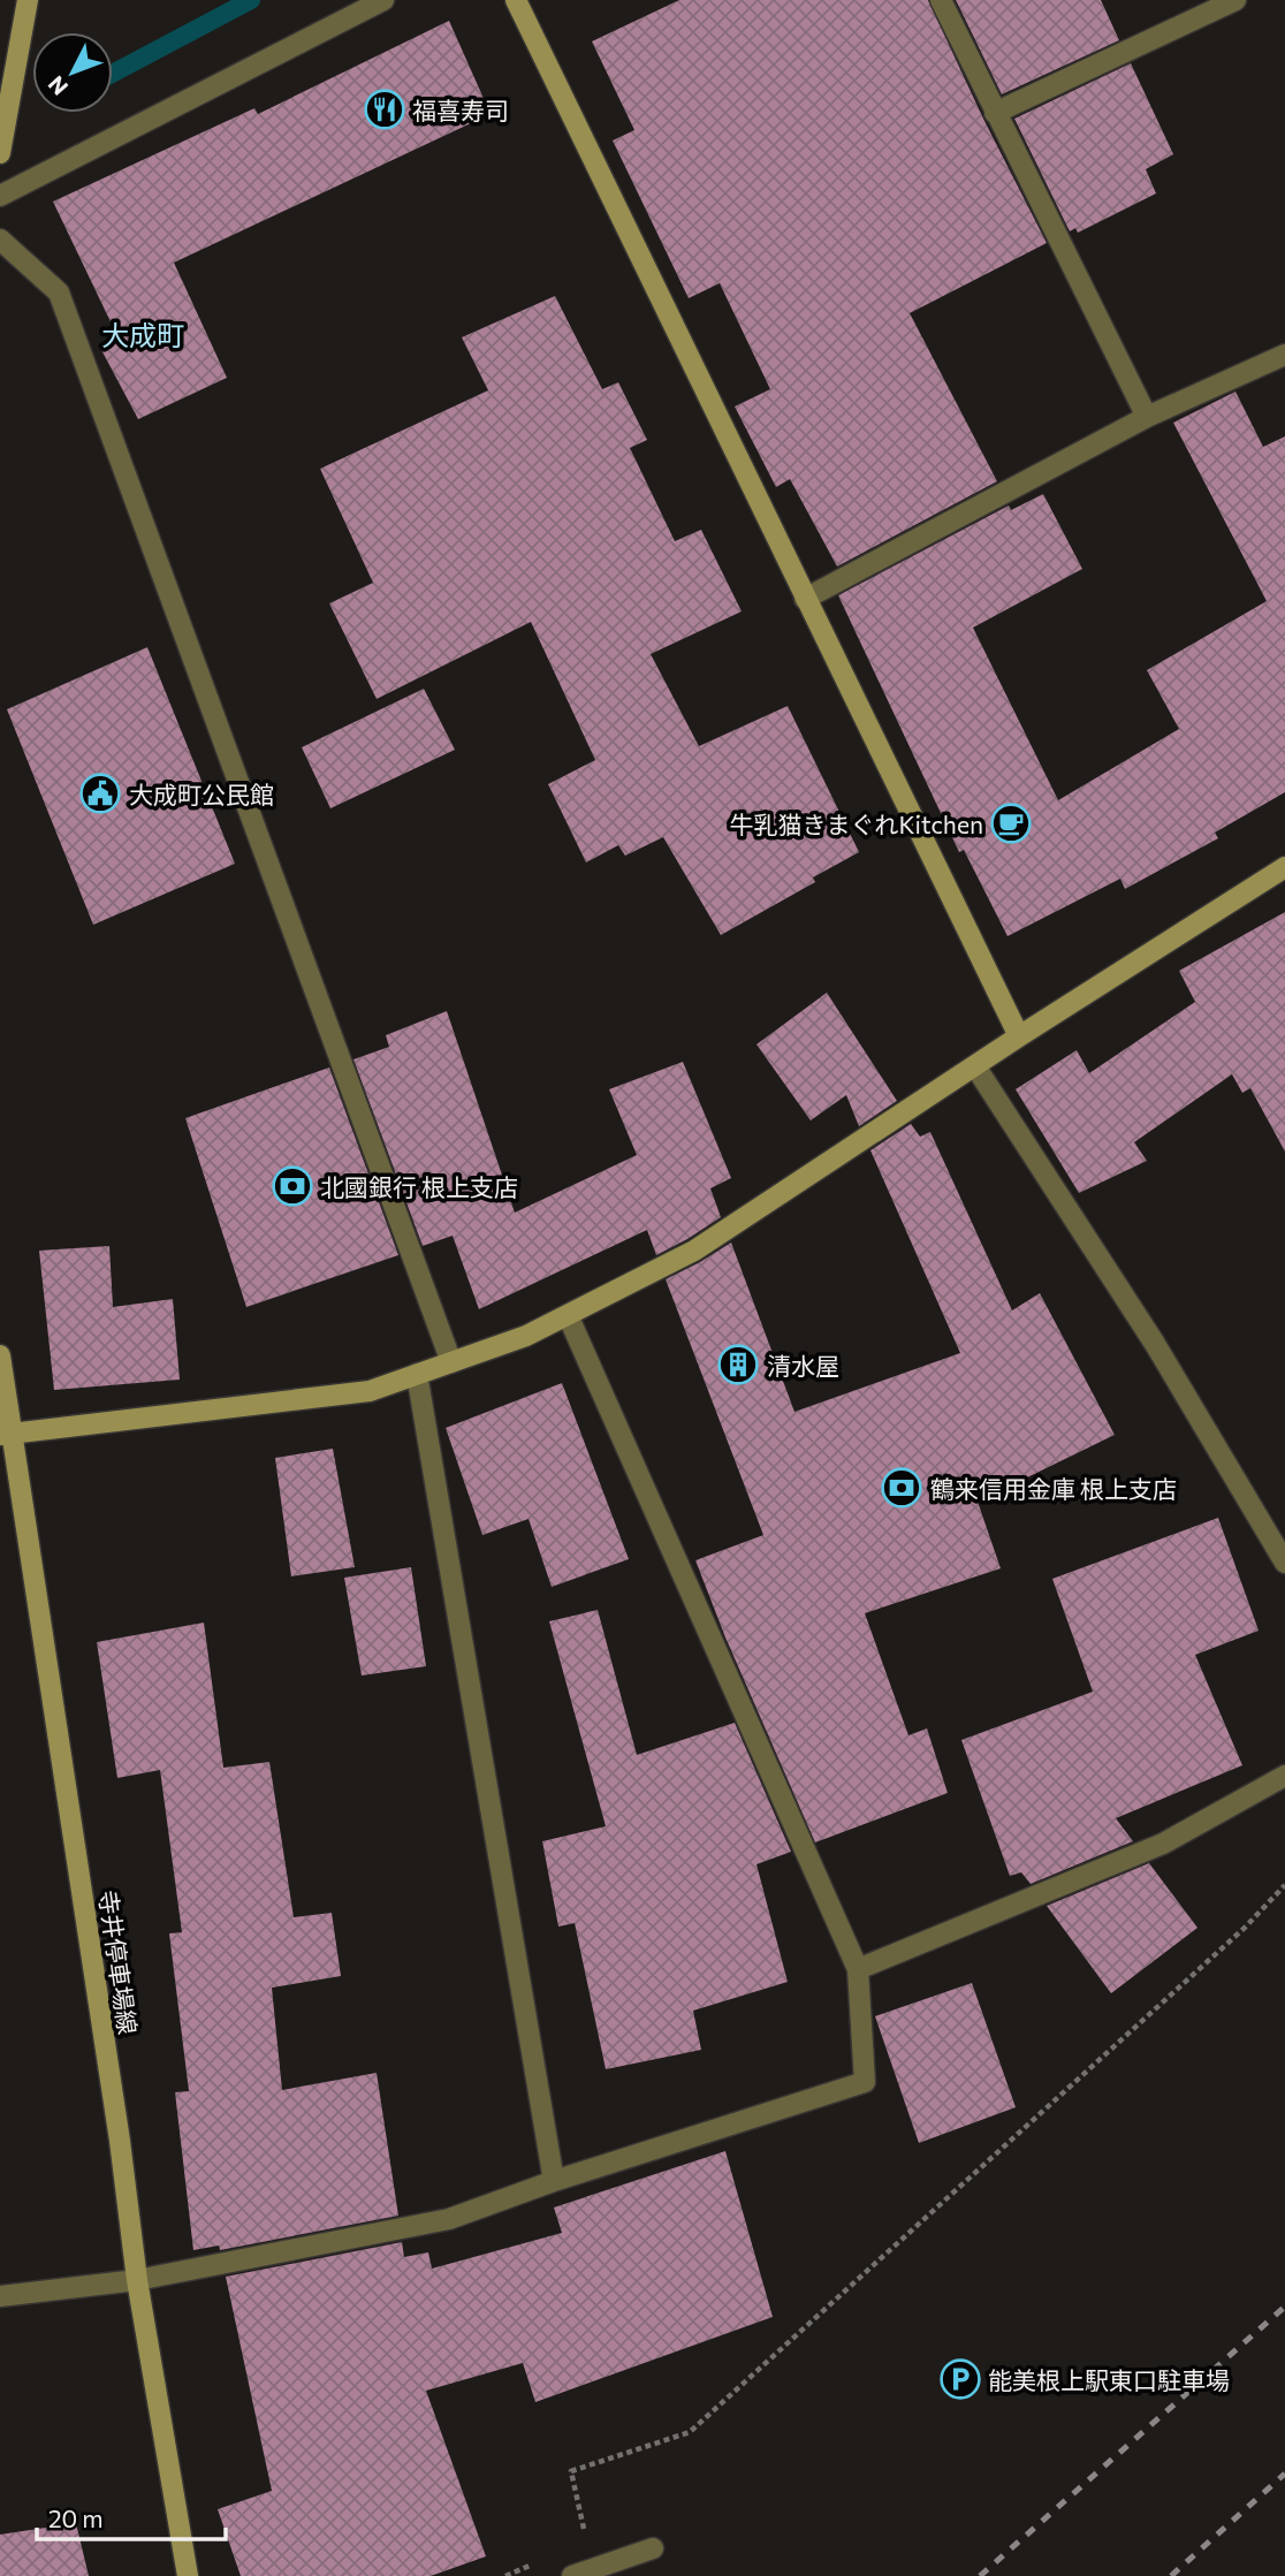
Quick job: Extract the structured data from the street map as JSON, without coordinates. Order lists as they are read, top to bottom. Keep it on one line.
{"streets":{"street":["寺井停車場線"]},"districts":["大成町"],"places":{"restaurant":["福喜寿司"],"public building":["大成町公民館"],"cafe":["牛乳猫きまぐれKitchen"],"bank":["北國銀行 根上支店","鶴来信用金庫 根上支店"],"building":["清水屋"],"parking":["能美根上駅東口駐車場"]},"scale_bar":"20 m","north":"bottom left"}
